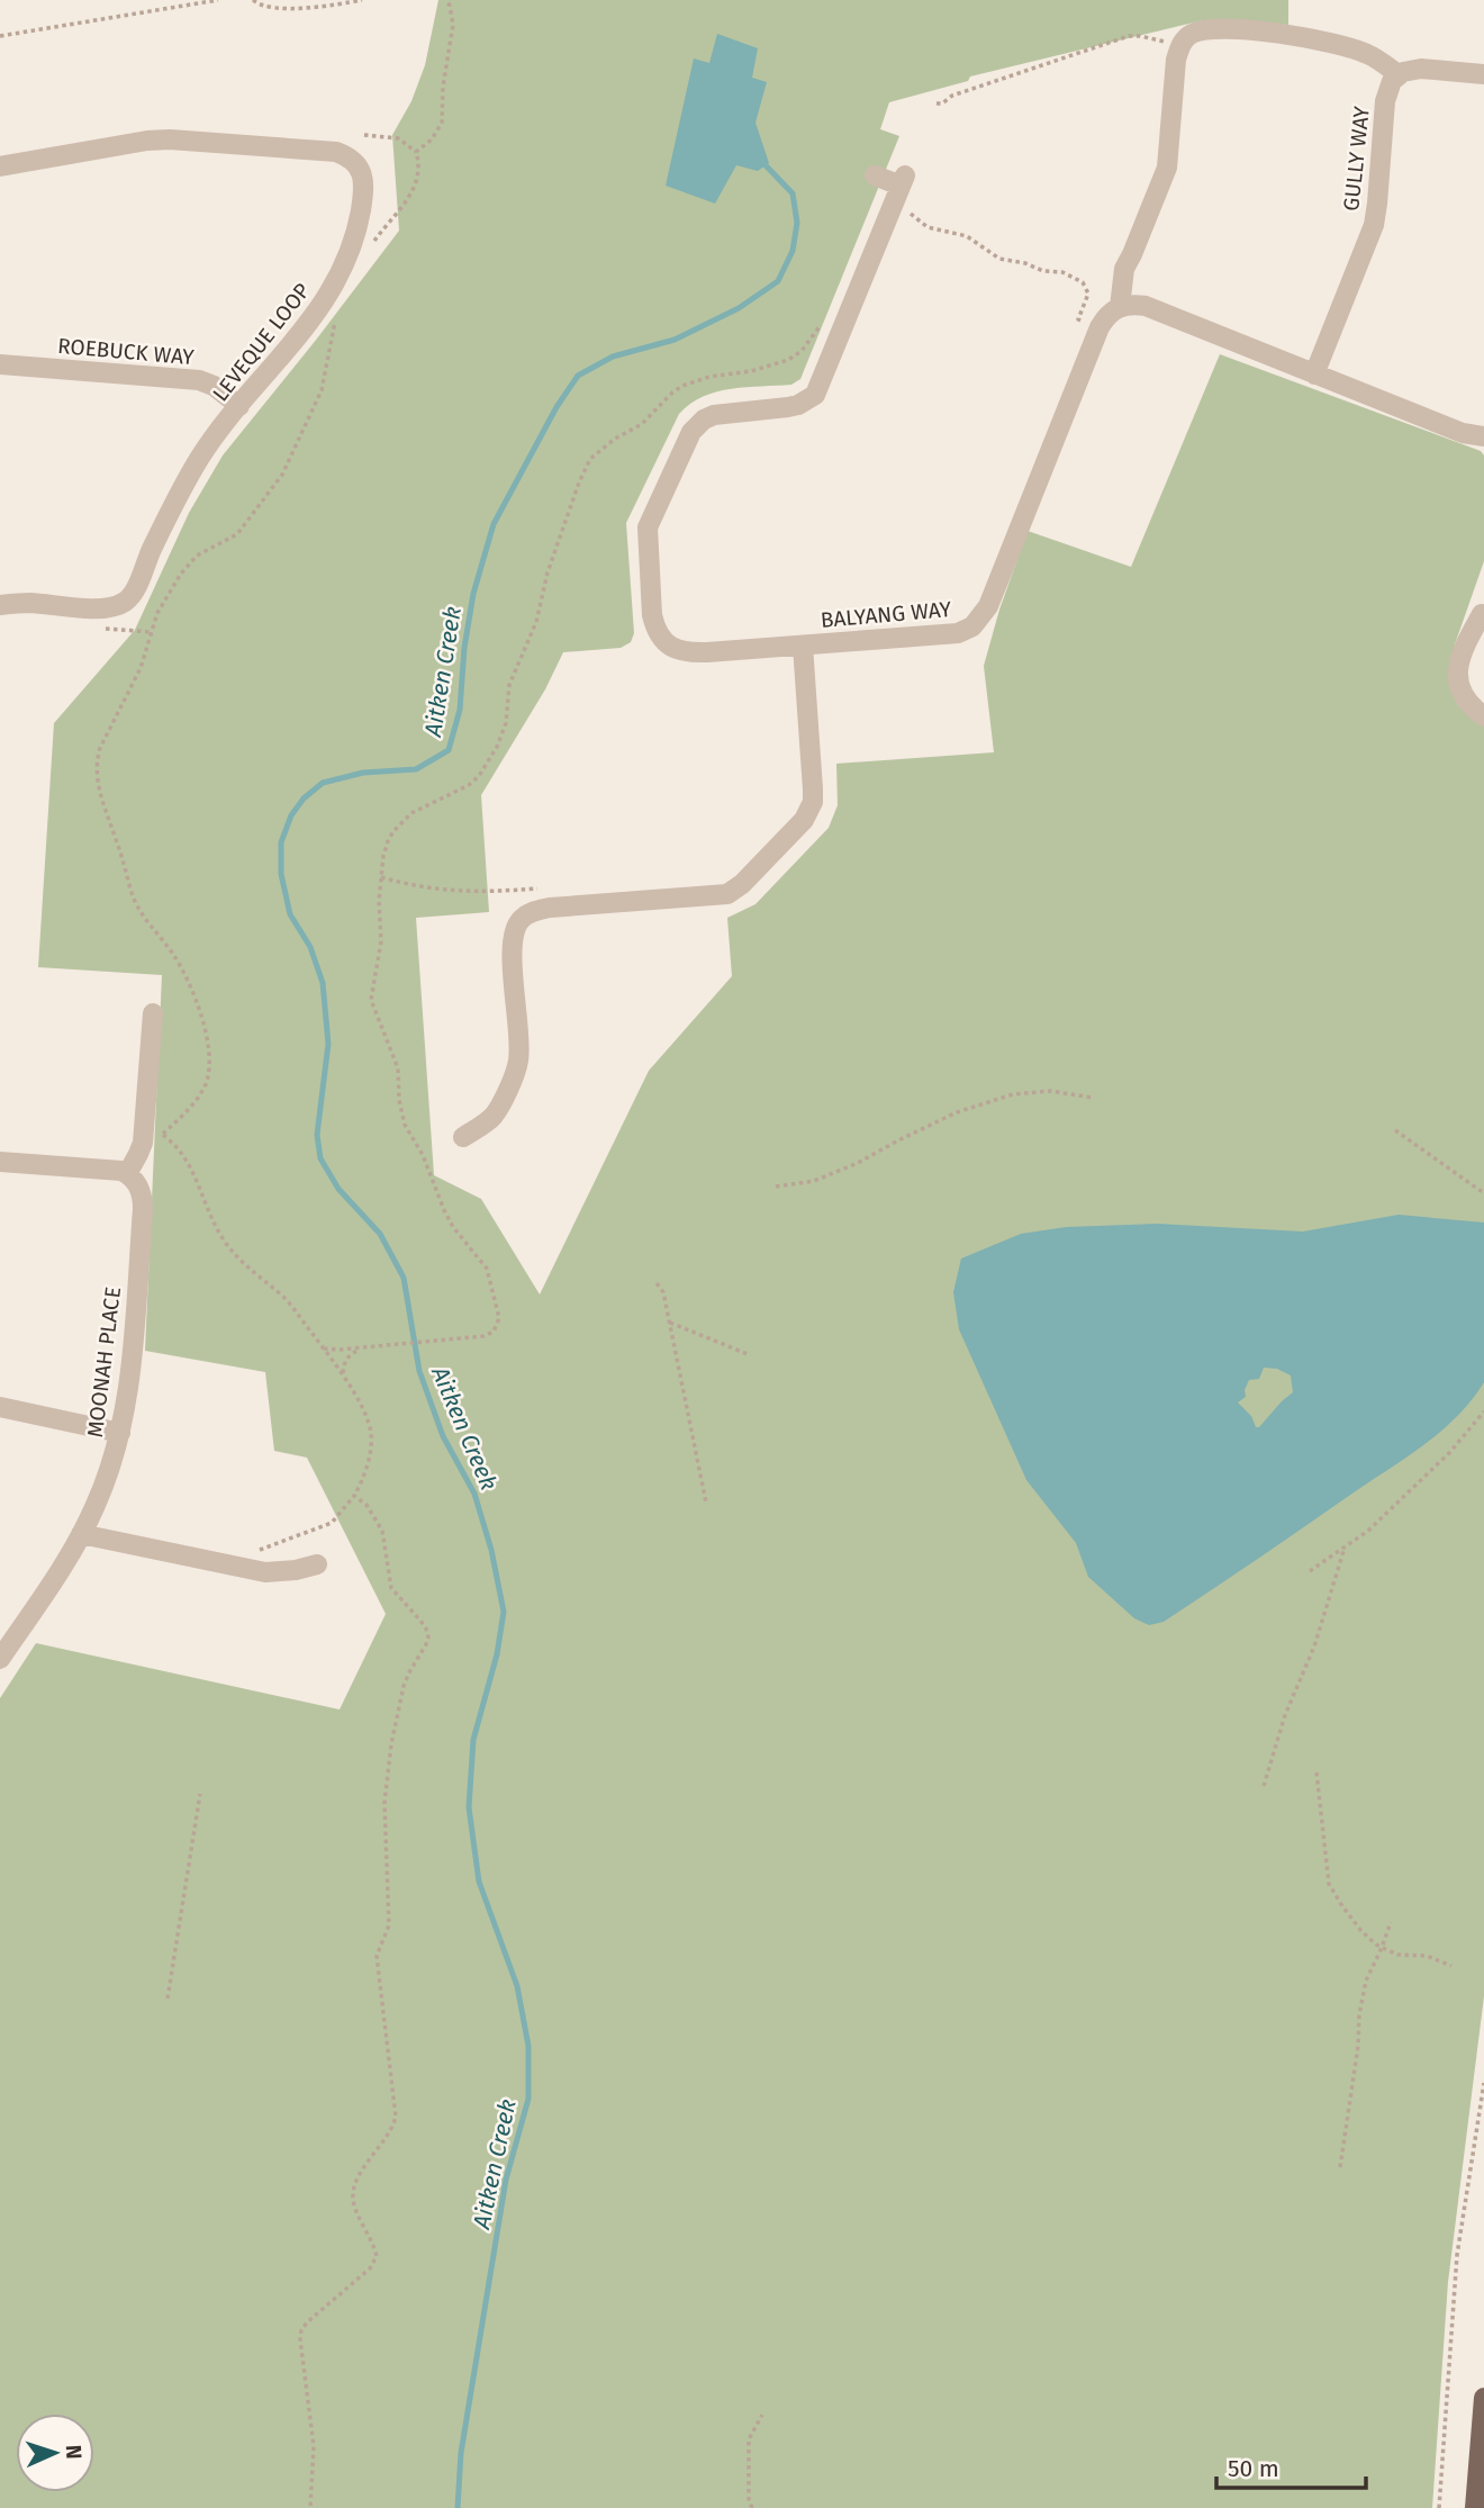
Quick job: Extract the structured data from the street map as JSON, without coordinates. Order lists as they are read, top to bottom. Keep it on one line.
{"streets":{"street":["GULLY WAY","LEVEQUE LOOP","ROEBUCK WAY","BALYANG WAY","MOONAH PLACE"]},"crossings":[["LEVEQUE LOOP","ROEBUCK WAY"]],"water":["Aitken Creek"],"scale_bar":"50 m","north":"right"}
